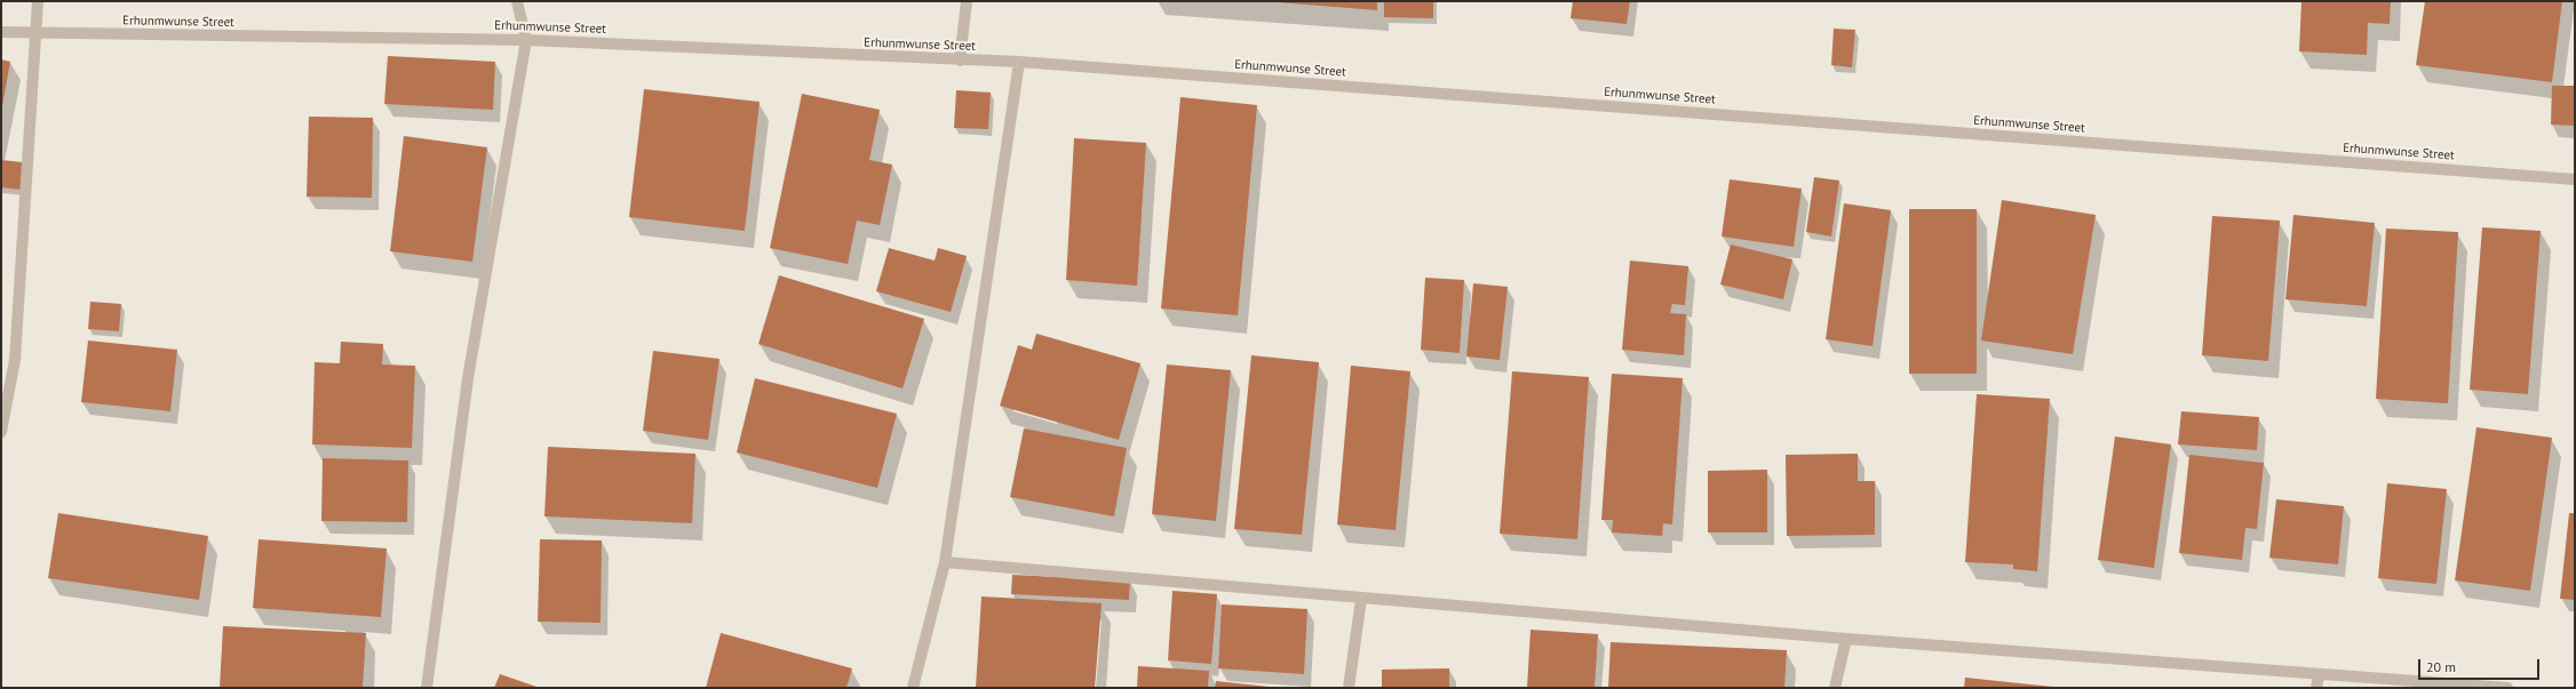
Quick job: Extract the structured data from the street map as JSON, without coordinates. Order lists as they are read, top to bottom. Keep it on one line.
{"streets":{"street":["Erhunmwunse Street"]},"scale_bar":"20 m"}
